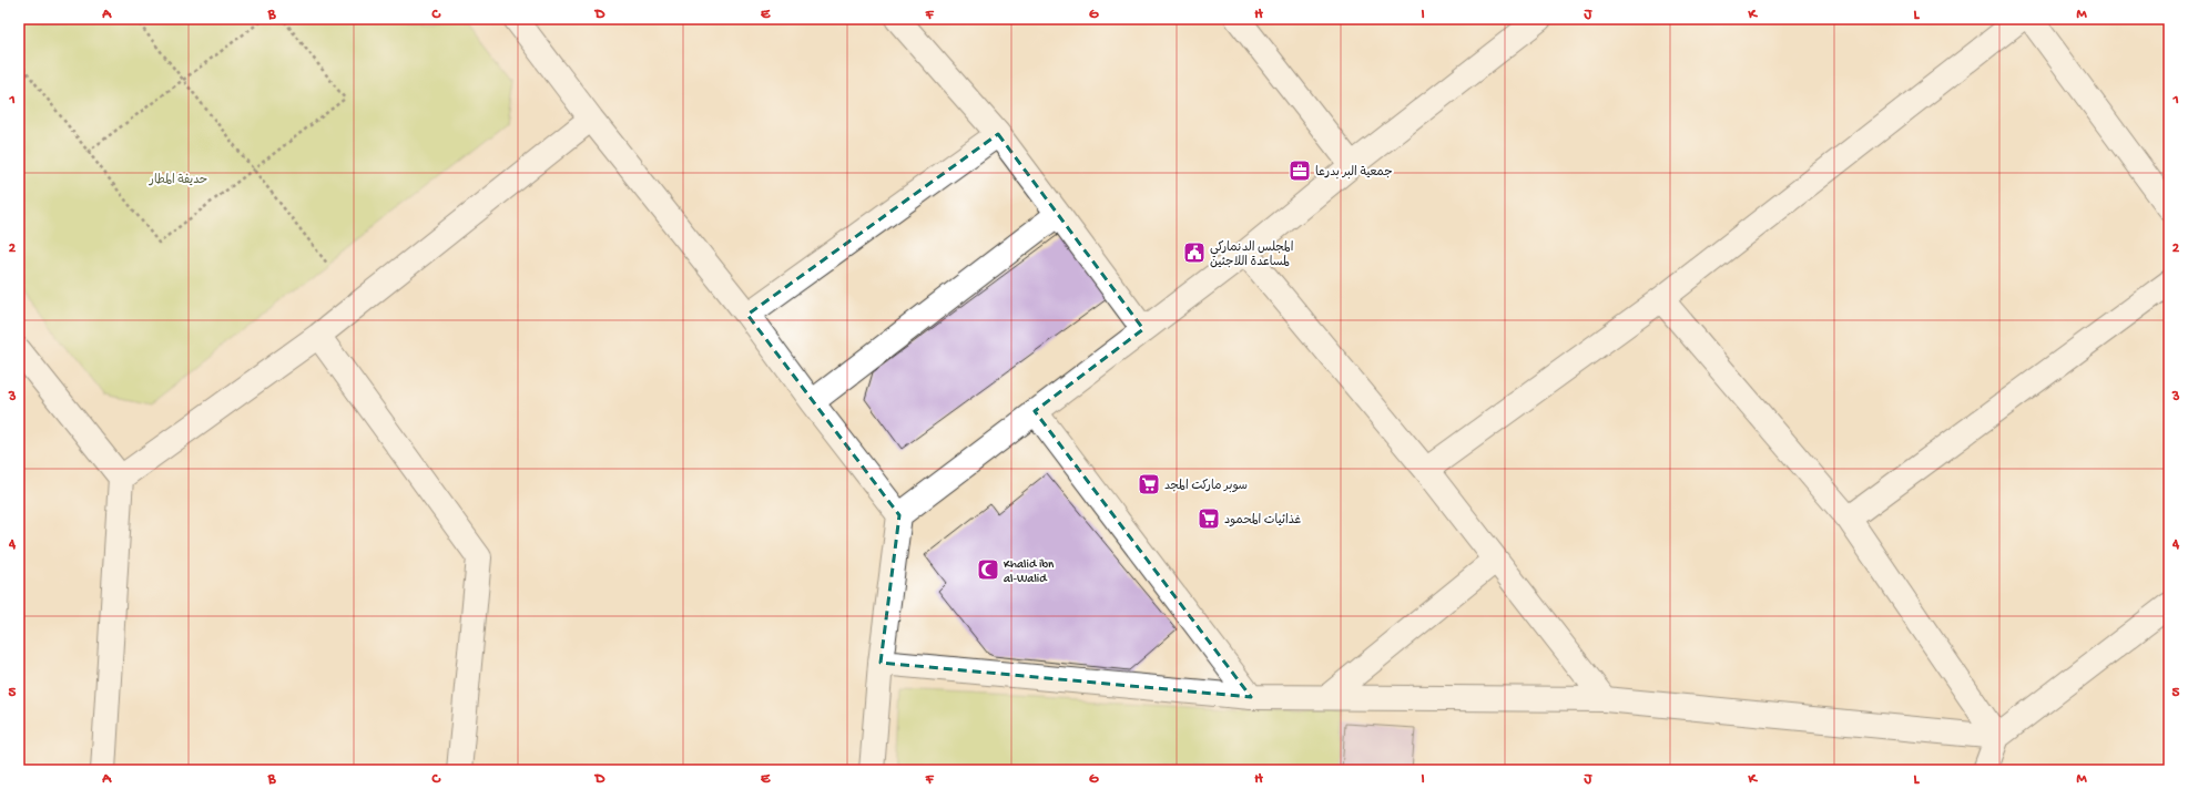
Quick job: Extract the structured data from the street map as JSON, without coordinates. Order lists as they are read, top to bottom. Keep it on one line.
{"parks":["حديفة المطار"],"places":{"office":["جمعية البر بدرعا"],"public building":["المجلس الدنماركي لمساعدة اللاجئين"],"supermarket":["سوبر ماركت المجد","غذائيات المحمود"],"mosque":["Khalid ibn al-Walid"]},"grid":{"columns":["A","B","C","D","E","F","G","H","I","J","K","L","M"],"rows":["1","2","3","4","5"]}}
